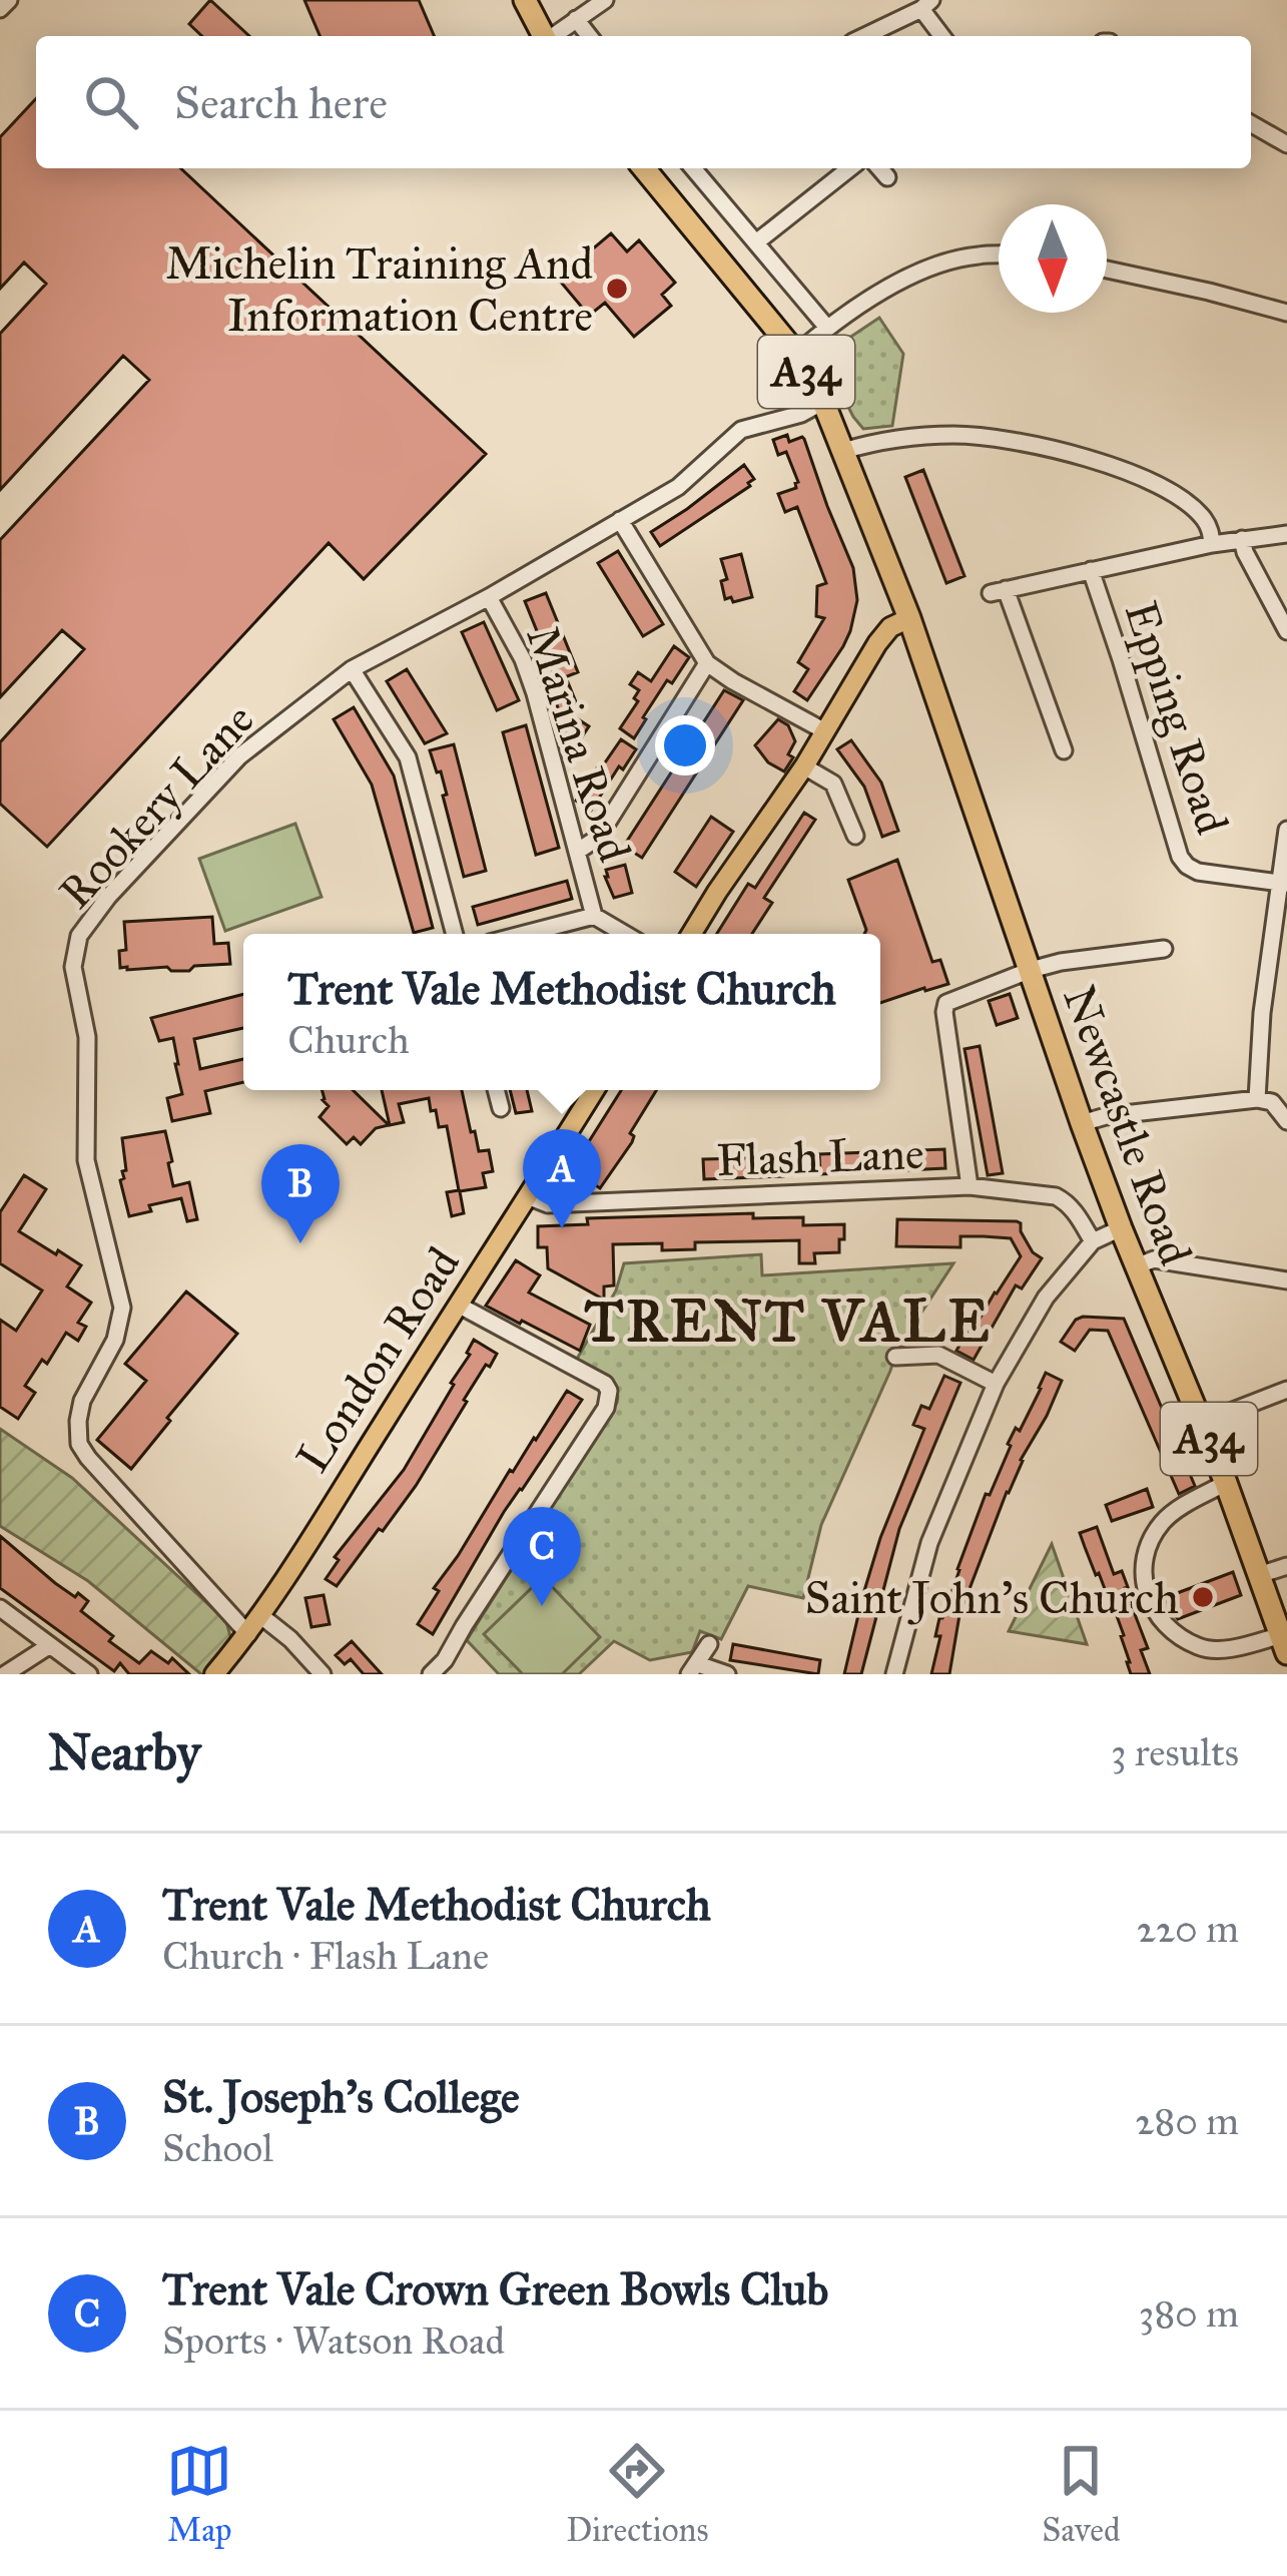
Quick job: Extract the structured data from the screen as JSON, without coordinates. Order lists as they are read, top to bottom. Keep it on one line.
{"streets":{"highway":["A34","Newcastle Road"],"main road":["London Road"],"street":["Epping Road","Marina Road","Rookery Lane","Flash Lane"]},"crossings":[["A34","Rookery Lane"],["A34","Newcastle Road"],["Marina Road","Rookery Lane"],["Rookery Lane","London Road"],["Flash Lane","London Road"]],"districts":["TRENT VALE"],"places":["Michelin Training And Information Centre","Saint John's Church"],"north":"bottom","page":{"search":"Search here","popup":["Trent Vale Methodist Church","Church"],"pins":["A","B","C"],"heading":["Nearby","3 results"],"list":[{"mark":"A","name":"Trent Vale Methodist Church","note":"Church · Flash Lane","value":"220 m"},{"mark":"B","name":"St. Joseph's College","note":"School","value":"280 m"},{"mark":"C","name":"Trent Vale Crown Green Bowls Club","note":"Sports · Watson Road","value":"380 m"}],"nav":["Map","Directions","Saved"]}}
